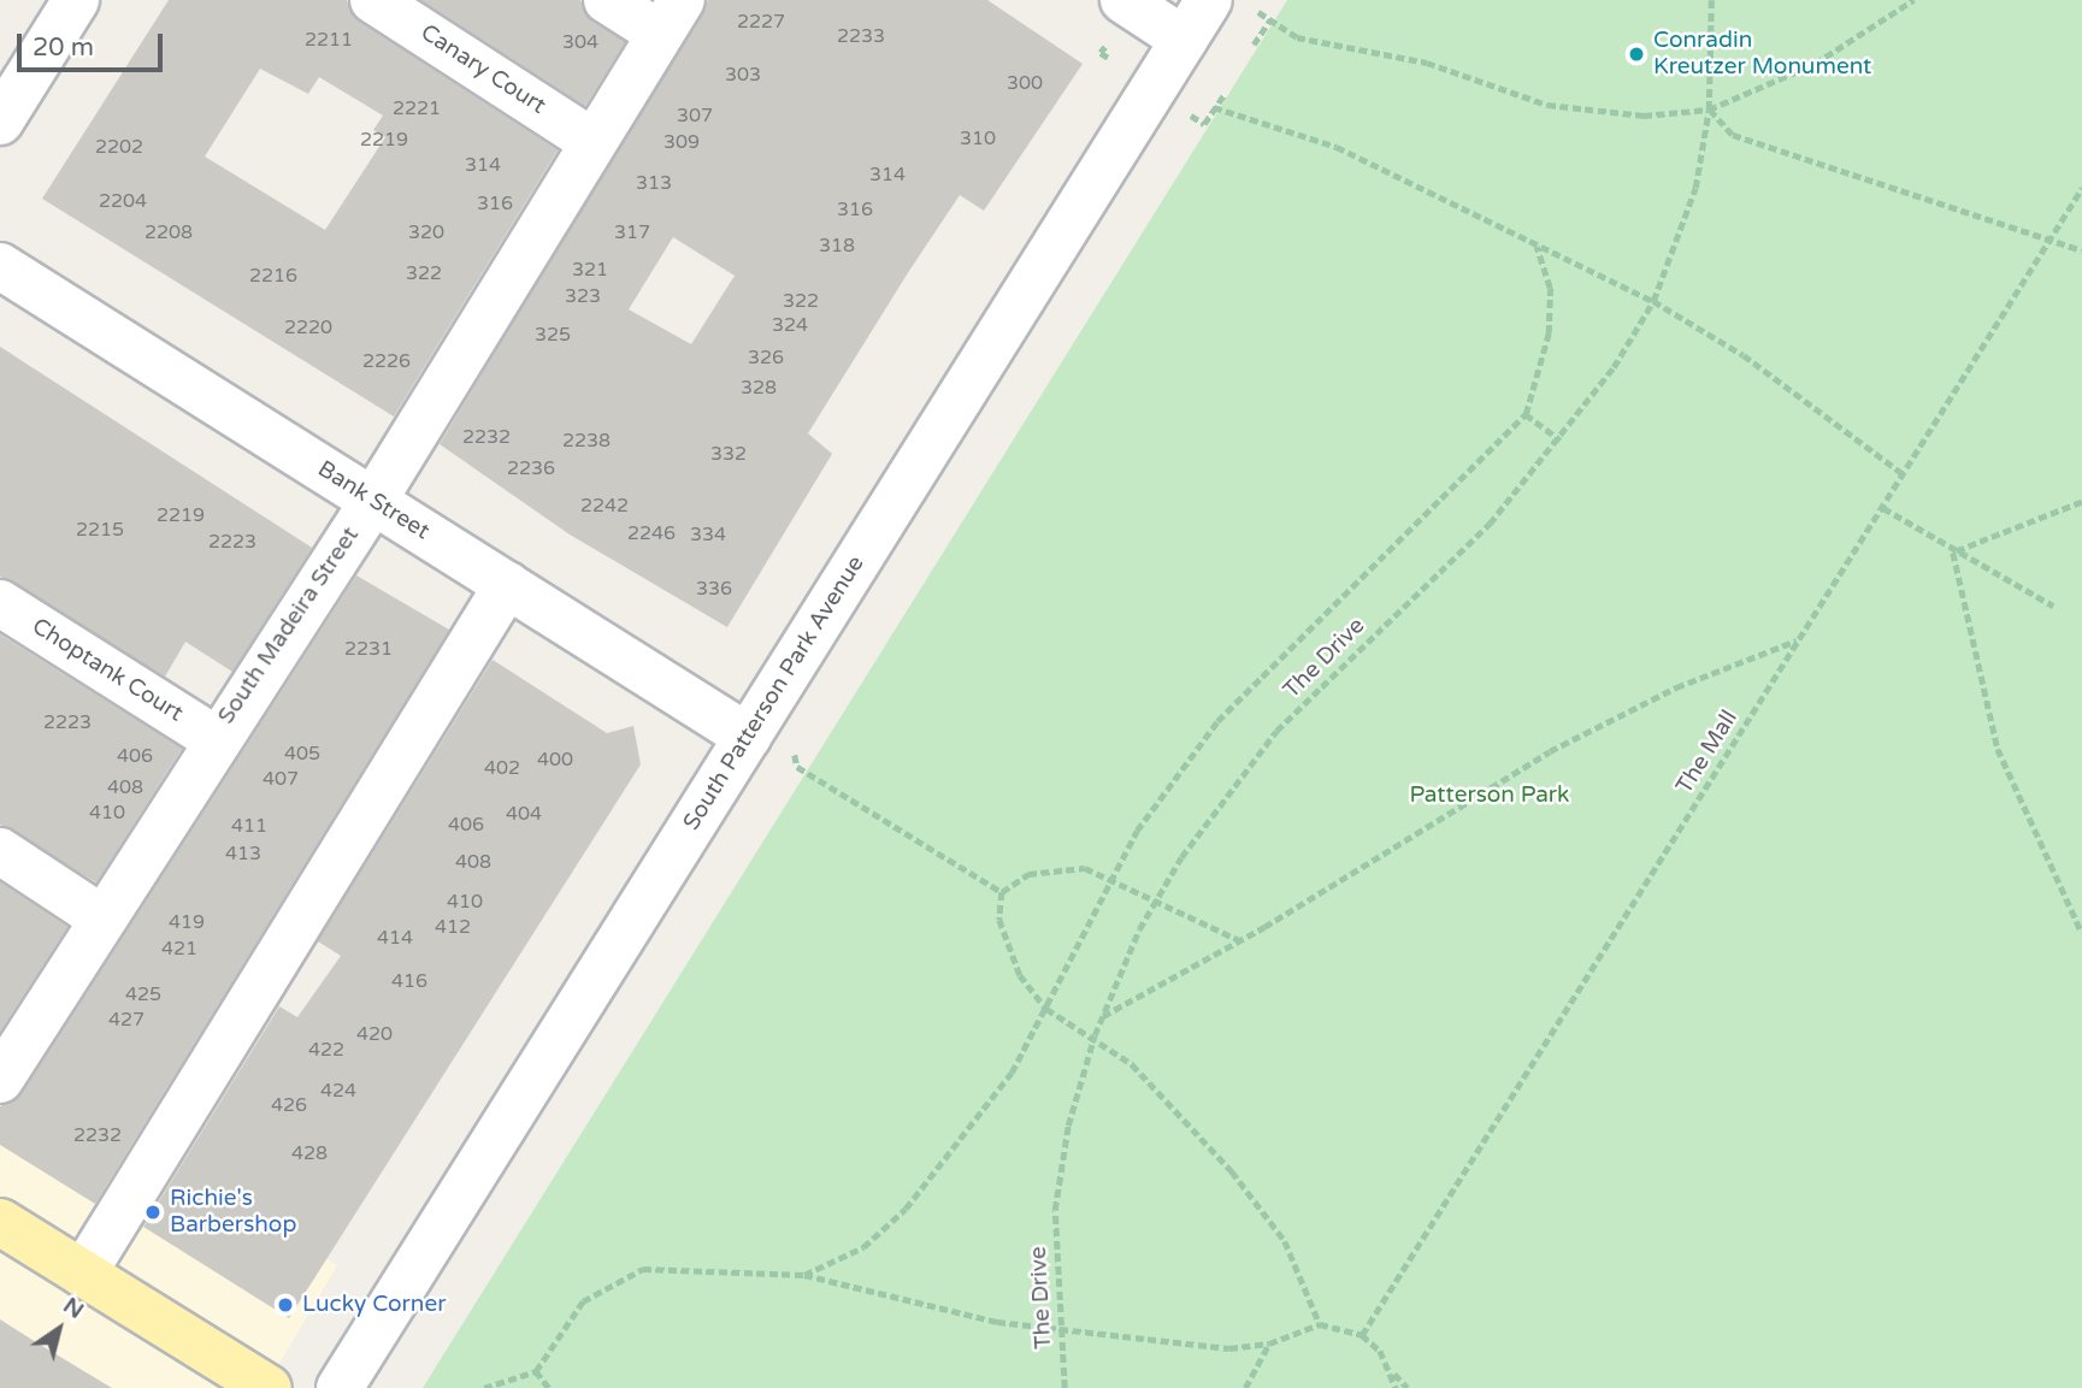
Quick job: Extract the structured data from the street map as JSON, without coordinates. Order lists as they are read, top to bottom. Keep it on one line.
{"streets":{"street":["Canary Court","Bank Street","South Madeira Street","Choptank Court","South Patterson Park Avenue"],"path":["The Drive","The Mall"]},"crossings":[["Canary Court","South Madeira Street"],["Bank Street","South Madeira Street"],["Bank Street","South Patterson Park Avenue"],["South Madeira Street","Choptank Court"]],"parks":["Patterson Park"],"places":["Conradin Kreutzer Monument","Richie's Barbershop","Lucky Corner"],"house_numbers":["2227","2233","2211","304","303","300","2221","307","310","2219","309","2202","314","314","313","2204","316","316","2208","320","317","318","321","322","2216","323","322","324","2220","325","326","2226","328","2232","2238","332","2236","2242","2219","2215","2246","334","2223","336","2231","2223","405","406","400","402","407","408","410","404","406","411","413","408","410","419","412","414","421","416","425","427","420","422","424","426","2232","428"],"scale_bar":"20 m","north":"top right"}
